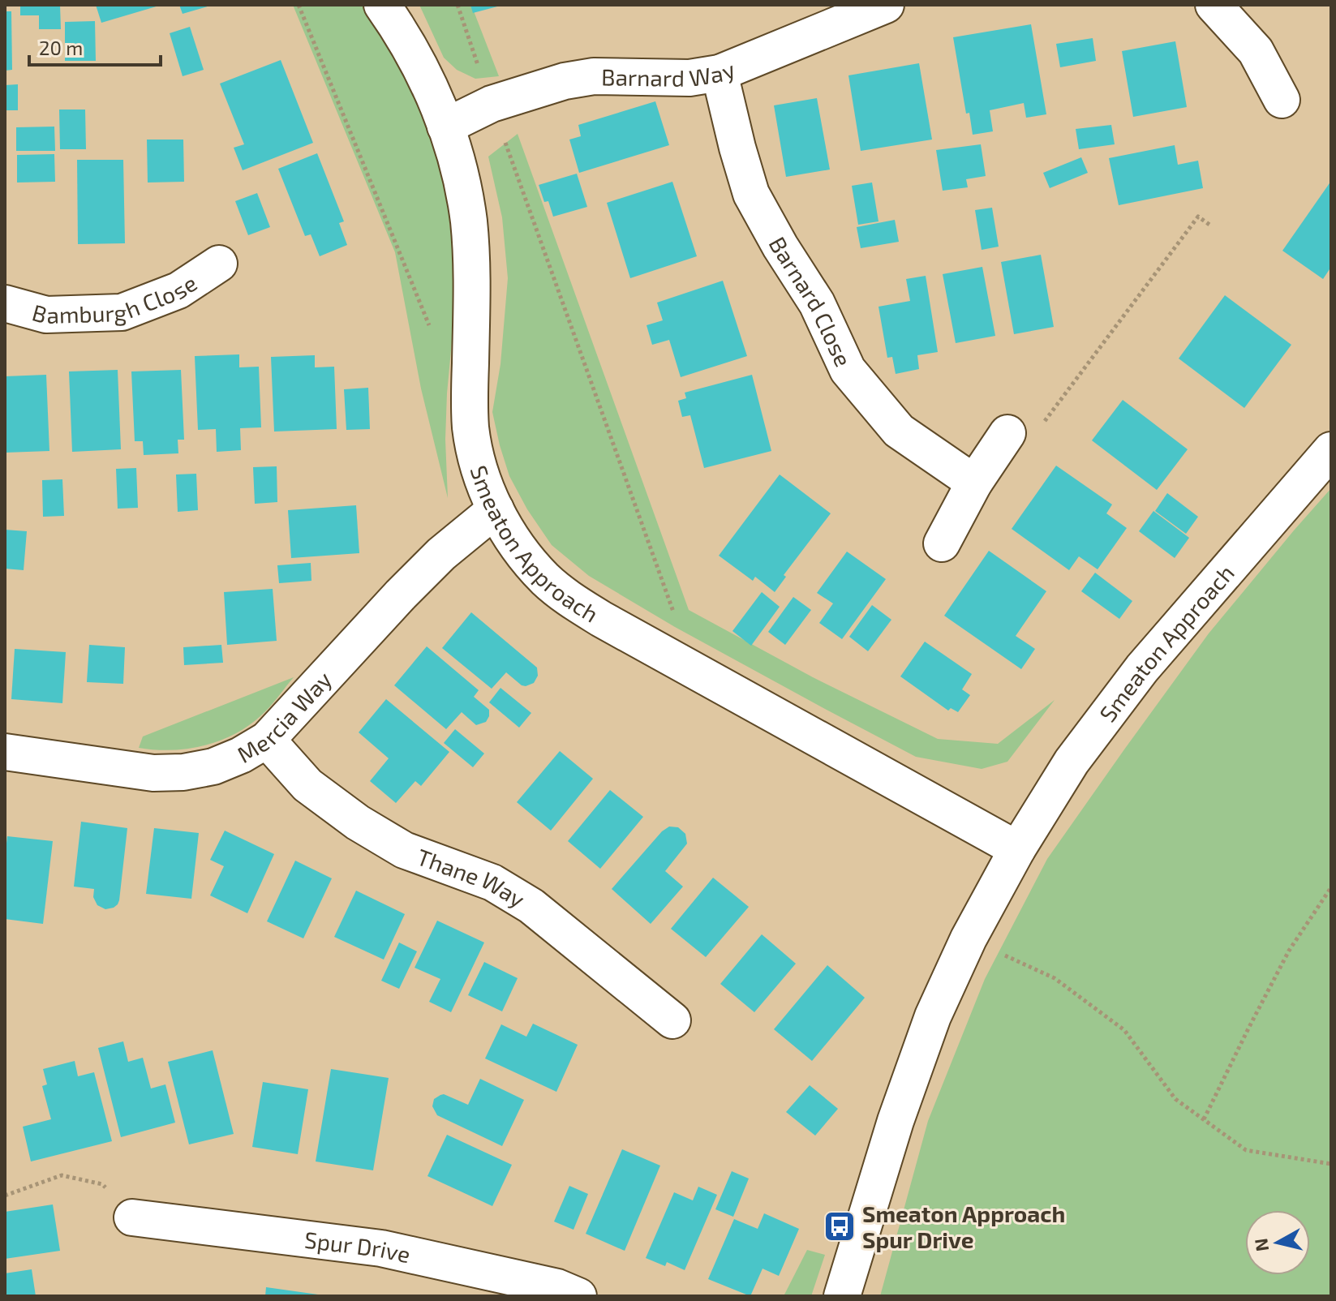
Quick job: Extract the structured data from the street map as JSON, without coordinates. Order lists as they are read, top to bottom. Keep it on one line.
{"streets":{"street":["Barnard Way","Bamburgh Close","Barnard Close","Smeaton Approach","Mercia Way","Thane Way","Spur Drive"]},"crossings":[["Barnard Way","Barnard Close"],["Barnard Way","Smeaton Approach"],["Smeaton Approach","Mercia Way"],["Mercia Way","Thane Way"]],"places":{"bus stop":["Smeaton Approach Spur Drive"]},"scale_bar":"20 m","north":"left"}
